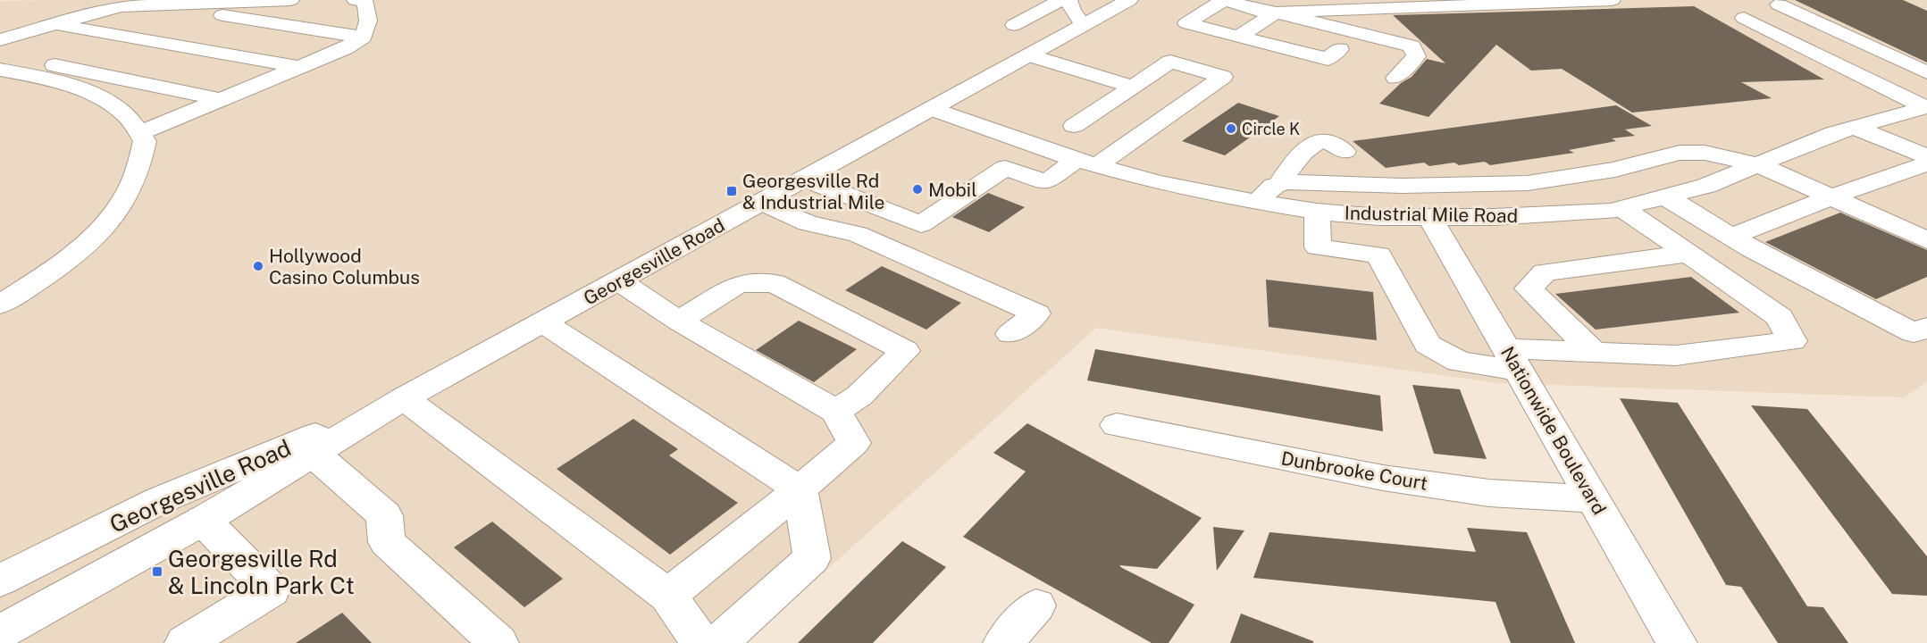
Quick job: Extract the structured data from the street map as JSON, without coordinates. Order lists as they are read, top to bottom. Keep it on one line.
{"streets":{"street":["Industrial Mile Road","Georgesville Road","Nationwide Boulevard","Dunbrooke Court"]},"crossings":[["Industrial Mile Road","Georgesville Road"],["Industrial Mile Road","Nationwide Boulevard"],["Nationwide Boulevard","Dunbrooke Court"]],"places":{"other":["Circle K","Mobil","Hollywood Casino Columbus"],"transit":["Georgesville Rd & Industrial Mile","Georgesville Rd & Lincoln Park Ct"]}}
